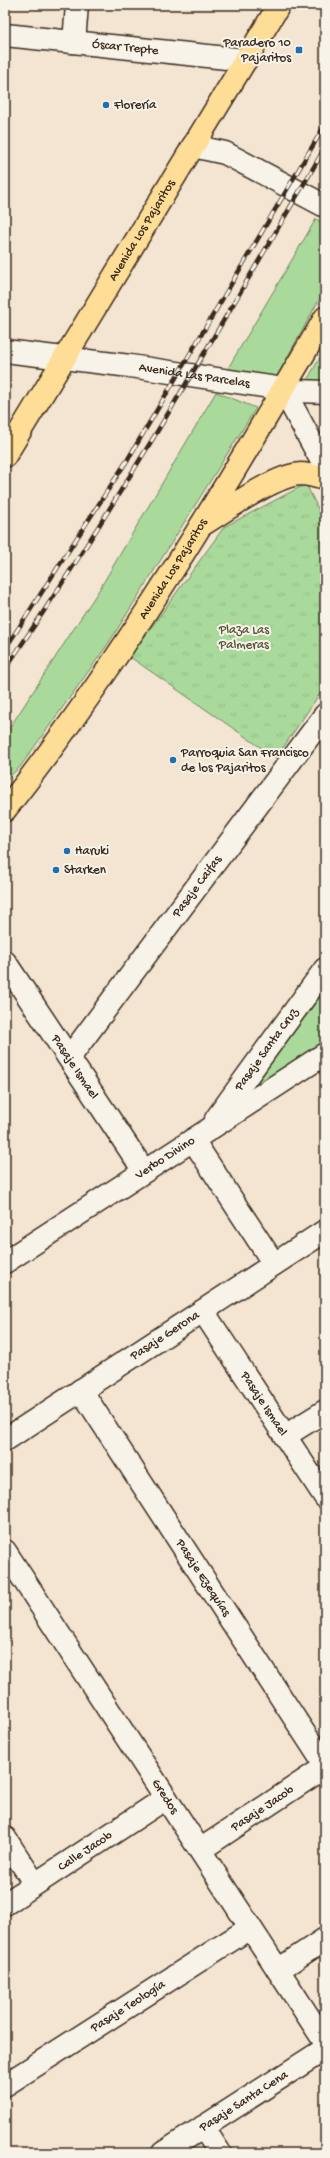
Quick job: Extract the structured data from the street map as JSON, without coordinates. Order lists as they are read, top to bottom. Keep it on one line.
{"streets":{"main road":["Avenida Los Pajaritos"],"street":["Óscar Trepte","Avenida Las Parcelas","Pasaje Caifas","Pasaje Santa Cruz","Pasaje Ismael","Verbo Divino","Pasaje Gerona","Pasaje Ezequías","Gredos","Pasaje Jacob","Calle Jacob","Pasaje Teología","Pasaje Santa Cena"]},"crossings":[["Óscar Trepte","Avenida Los Pajaritos"],["Avenida Los Pajaritos","Avenida Las Parcelas"],["Pasaje Caifas","Pasaje Ismael"],["Pasaje Santa Cruz","Verbo Divino"],["Pasaje Ismael","Verbo Divino"],["Pasaje Ismael","Pasaje Gerona"],["Pasaje Gerona","Pasaje Ezequías"],["Pasaje Ezequías","Pasaje Jacob"],["Gredos","Pasaje Jacob"],["Gredos","Calle Jacob"],["Gredos","Pasaje Teología"]],"parks":["Plaza Las Palmeras"],"places":{"transit":["Paradero 10 Pajaritos"],"other":["Florería","Parroquia San Francisco de los Pajaritos","Haruki","Starken"]}}
